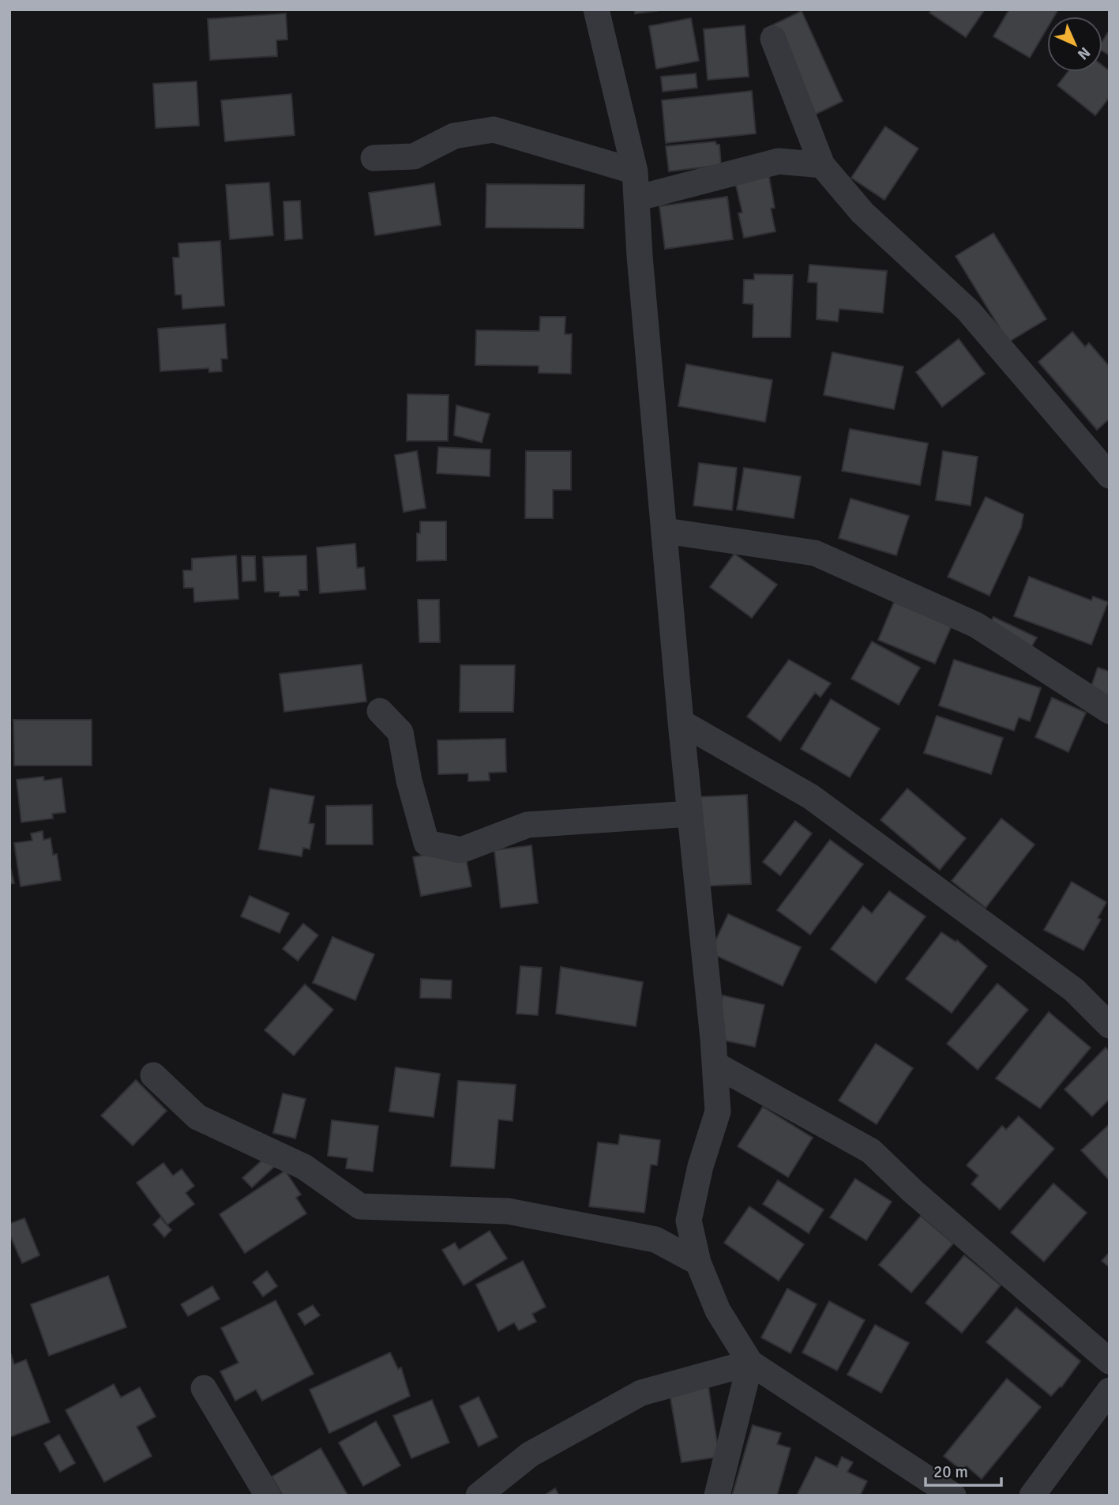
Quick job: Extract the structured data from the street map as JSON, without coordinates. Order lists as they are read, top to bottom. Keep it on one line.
{"scale_bar":"20 m","north":"bottom right"}
